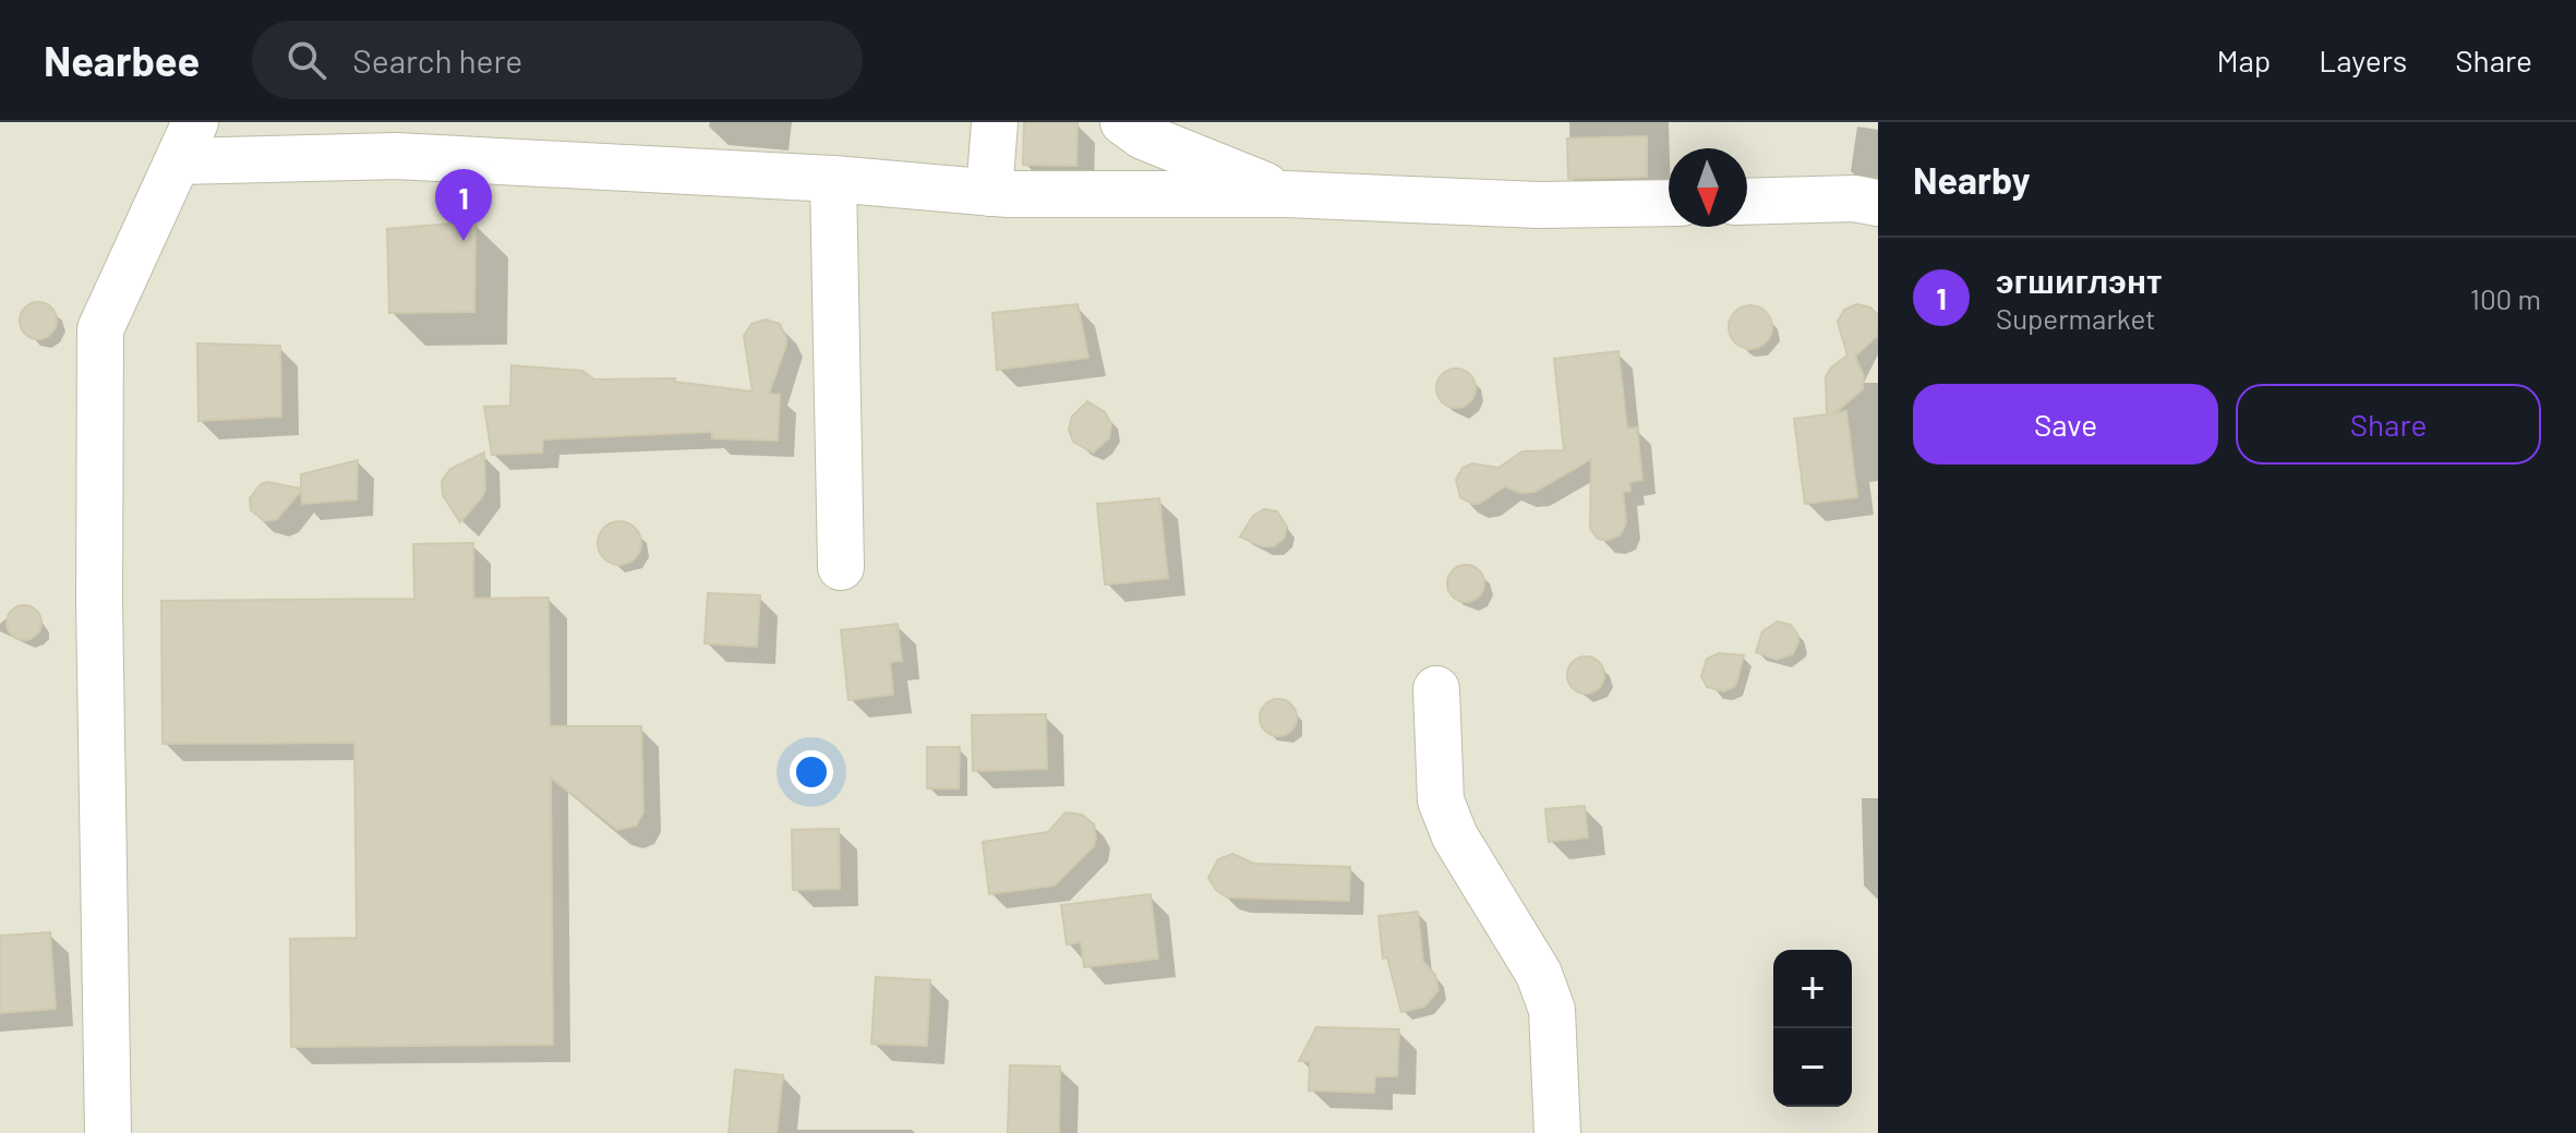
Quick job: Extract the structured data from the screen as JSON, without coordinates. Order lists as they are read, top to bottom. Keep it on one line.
{"north":"bottom","page":{"header":"Nearbee","search":"Search here","nav":["Map","Layers","Share"],"heading":"Nearby","pins":"1","list":[{"mark":"1","name":"эгшиглэнт","note":"Supermarket","value":"100 m"}],"buttons":["Save","Share"],"map_buttons":["+","−"]}}
